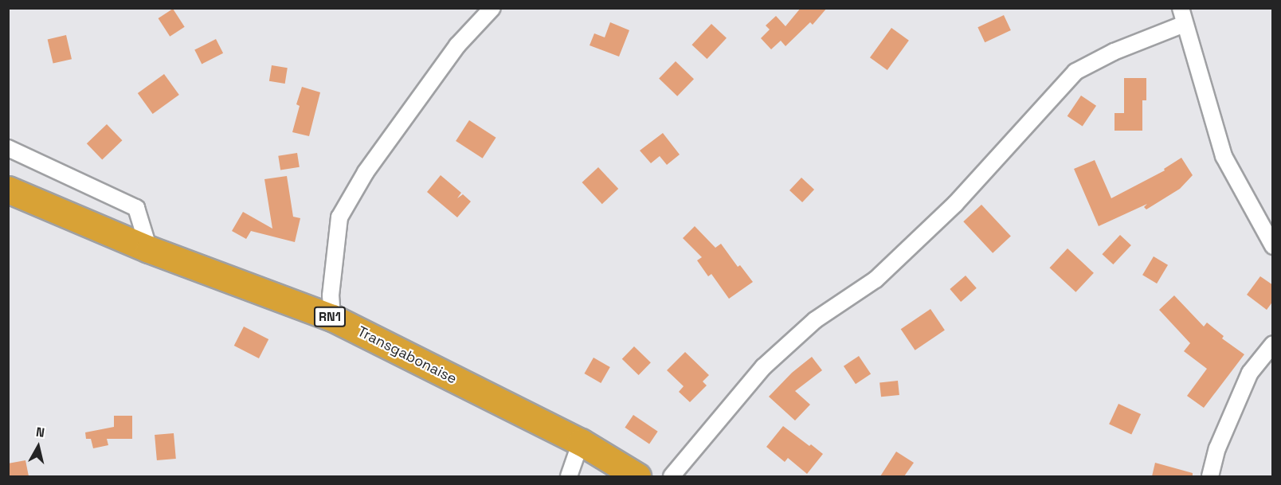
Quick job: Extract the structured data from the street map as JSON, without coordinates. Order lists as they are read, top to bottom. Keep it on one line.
{"streets":{"highway":["RN1","Transgabonaise"]},"north":"top"}
